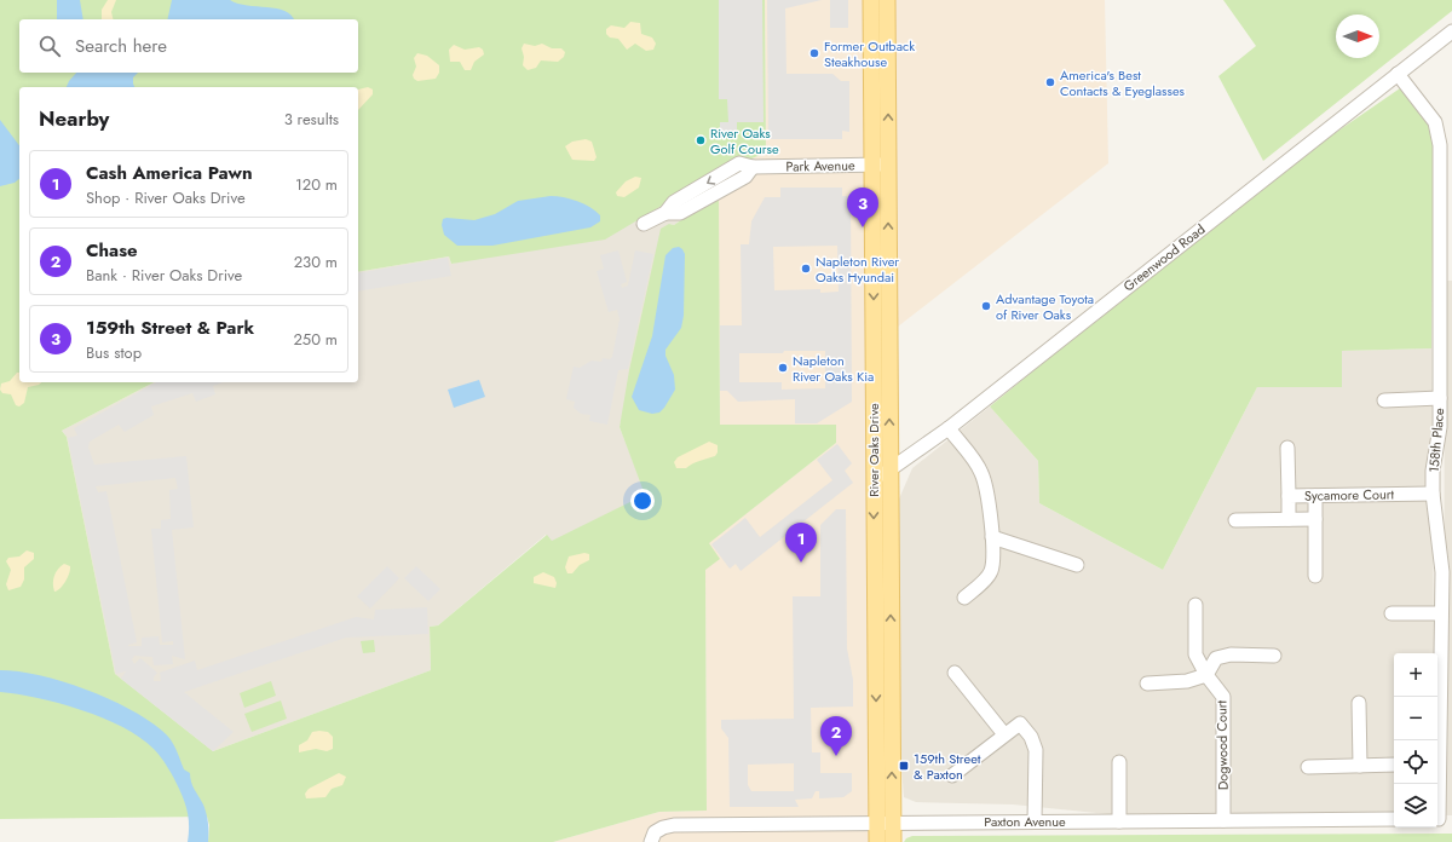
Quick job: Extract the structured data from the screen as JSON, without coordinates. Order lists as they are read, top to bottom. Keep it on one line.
{"streets":{"main road":["River Oaks Drive"],"street":["Park Avenue","Greenwood Road","158th Place","Sycamore Court","Dogwood Court","Paxton Avenue"]},"crossings":[["Park Avenue","River Oaks Drive"],["Greenwood Road","158th Place"],["Greenwood Road","River Oaks Drive"],["158th Place","Sycamore Court"],["River Oaks Drive","Paxton Avenue"],["Dogwood Court","Paxton Avenue"]],"places":{"other":["Former Outback Steakhouse","America's Best Contacts & Eyeglasses","River Oaks Golf Course","Napleton River Oaks Hyundai","Advantage Toyota of River Oaks","Napleton River Oaks Kia"],"transit":["159th Street & Paxton"]},"north":"right","page":{"search":"Search here","heading":["Nearby","3 results"],"list":[{"mark":"1","name":"Cash America Pawn","note":"Shop · River Oaks Drive","value":"120 m"},{"mark":"2","name":"Chase","note":"Bank · River Oaks Drive","value":"230 m"},{"mark":"3","name":"159th Street & Park","note":"Bus stop","value":"250 m"}],"pins":["3","1","2"],"map_buttons":["+","−"]}}
